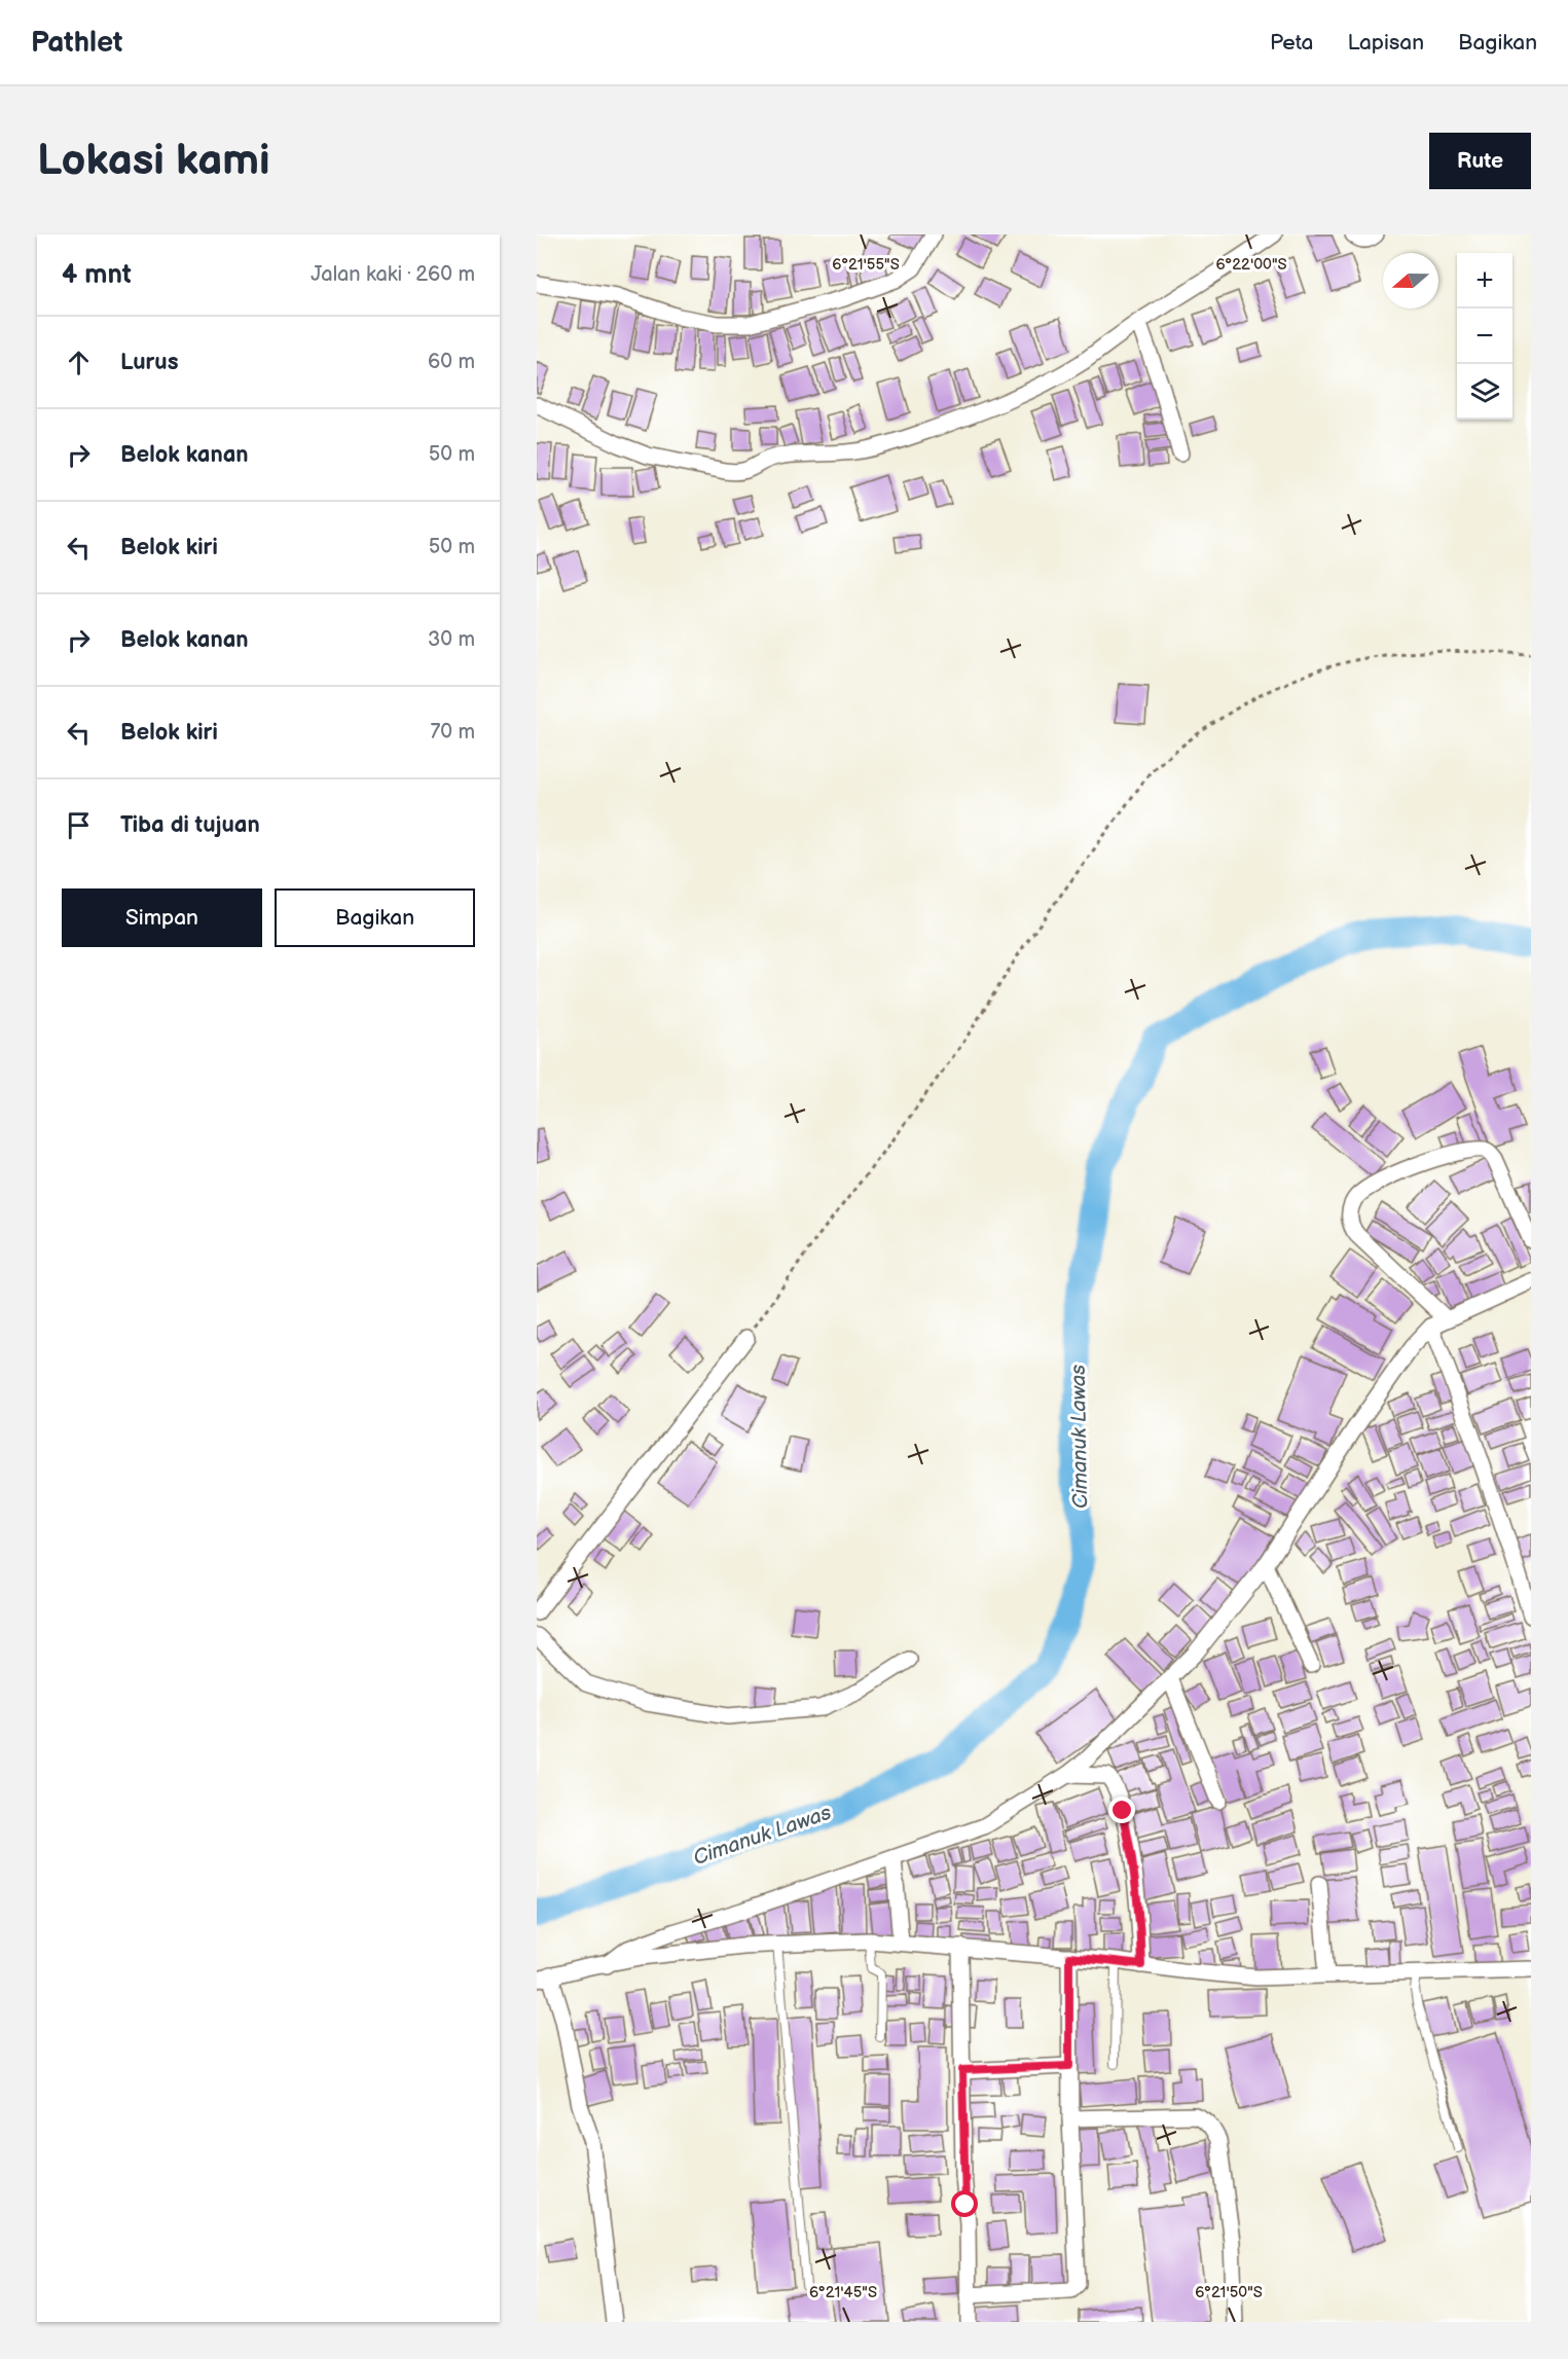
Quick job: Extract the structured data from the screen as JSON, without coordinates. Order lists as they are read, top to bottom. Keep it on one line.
{"water":["Cimanuk Lawas"],"north":"left","page":{"header":"Pathlet","nav":["Peta","Lapisan","Bagikan"],"buttons":["Rute",["Simpan","Bagikan"]],"title":"Lokasi kami","heading":["4 mnt","Jalan kaki · 260 m"],"map_buttons":["+","−"],"list":[["Lurus","60 m"],["Belok kanan","50 m"],["Belok kiri","50 m"],["Belok kanan","30 m"],["Belok kiri","70 m"],"Tiba di tujuan"]},"coordinates":["6°22'00\"S","6°21'55\"S","6°21'45\"S","6°21'50\"S"]}
